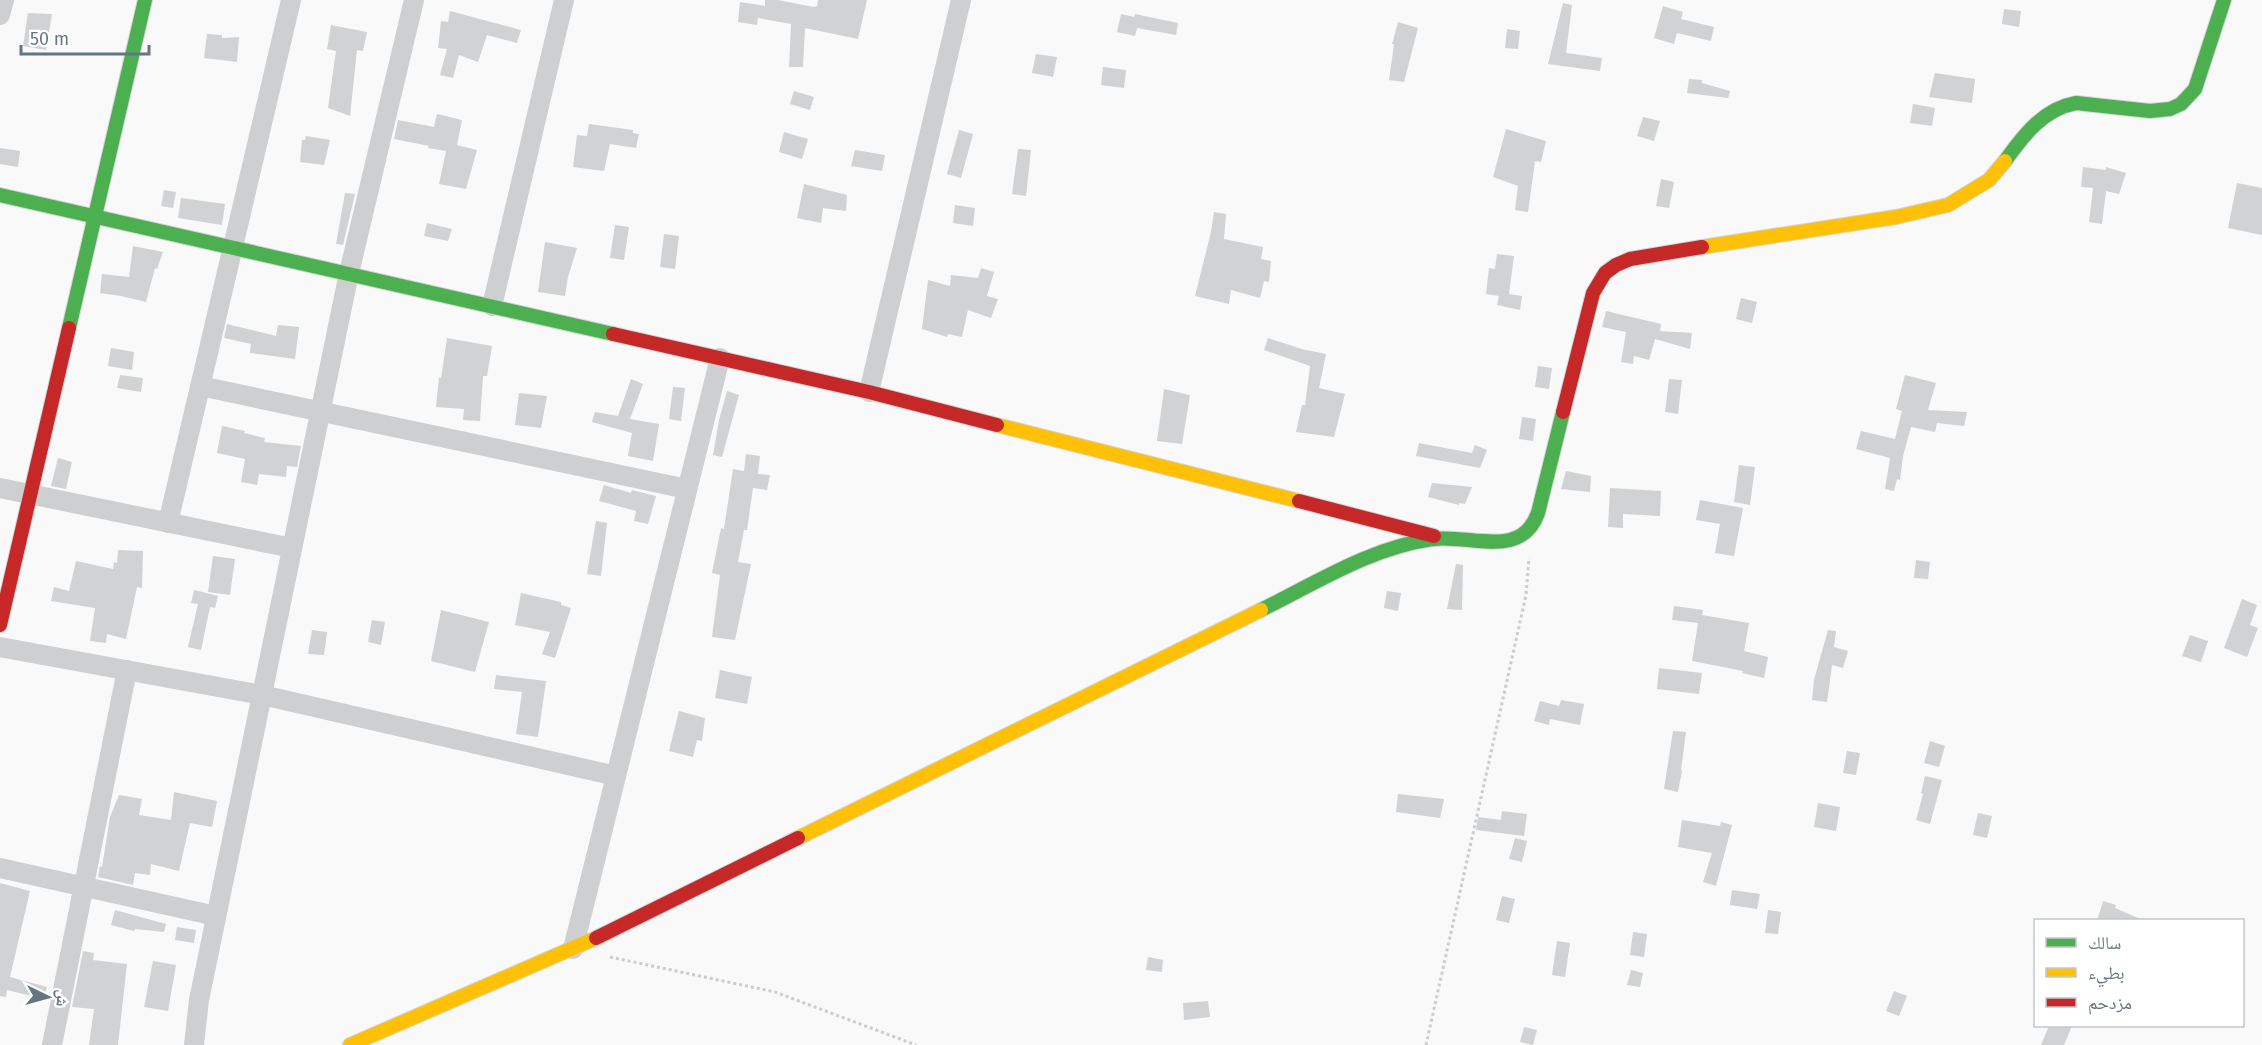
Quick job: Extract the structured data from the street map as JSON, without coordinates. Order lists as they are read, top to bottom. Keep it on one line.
{"legend":["سالك","بطيء","مزدحم"],"scale_bar":"50 m","north":"right"}
